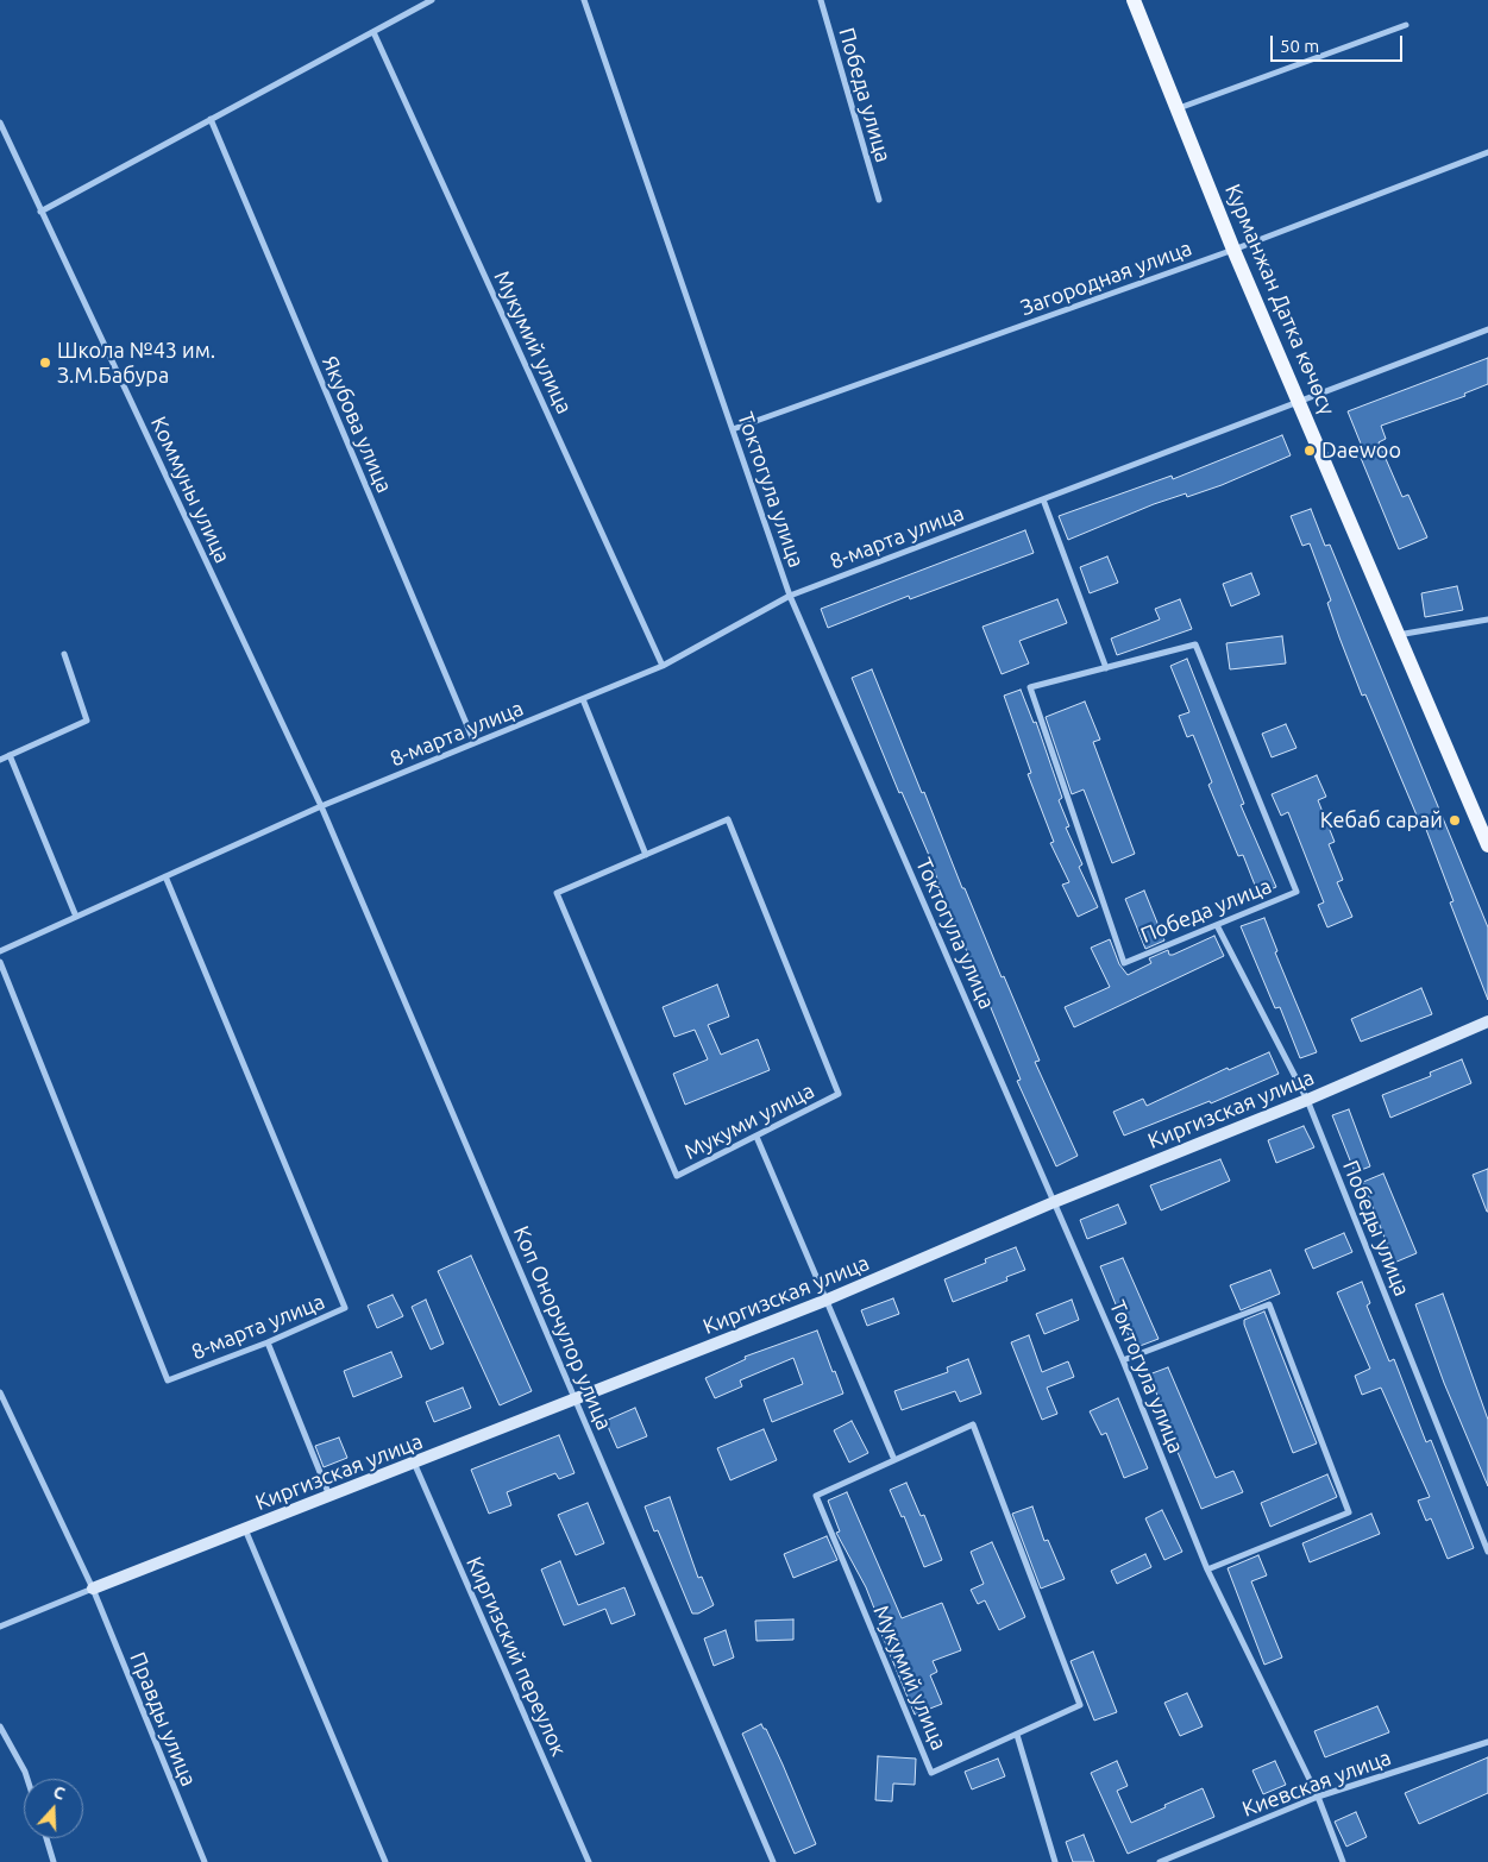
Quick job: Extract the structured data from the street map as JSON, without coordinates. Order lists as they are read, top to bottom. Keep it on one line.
{"streets":{"main road":["Курманжан Датка көчөсү"],"street":["Победа улица","Загородная улица","Мукумий улица","Якубова улица","Коммуны улица","Токтогула улица","8-марта улица","Киргизская улица","Мукуми улица","Победы улица","Коп Онорчулор улица","Киргизский переулок","Правды улица","Киевская улица"]},"crossings":[["Победа улица","Победы улица"],["Загородная улица","Курманжан Датка көчөсү"],["Загородная улица","Токтогула улица"],["Курманжан Датка көчөсү","8-марта улица"],["Мукумий улица","8-марта улица"],["Якубова улица","8-марта улица"],["Коммуны улица","8-марта улица"],["Коммуны улица","Коп Онорчулор улица"],["Токтогула улица","8-марта улица"],["Токтогула улица","Киргизская улица"],["Токтогула улица","Киевская улица"],["8-марта улица","Коп Онорчулор улица"],["Киргизская улица","Победы улица"],["Киргизская улица","Коп Онорчулор улица"],["Киргизская улица","Киргизский переулок"],["Киргизская улица","Правды улица"]],"places":["Школа №43 им. З.М.Бабура","Daewoo","Кебаб сарай"],"scale_bar":"50 m","north":"top"}
